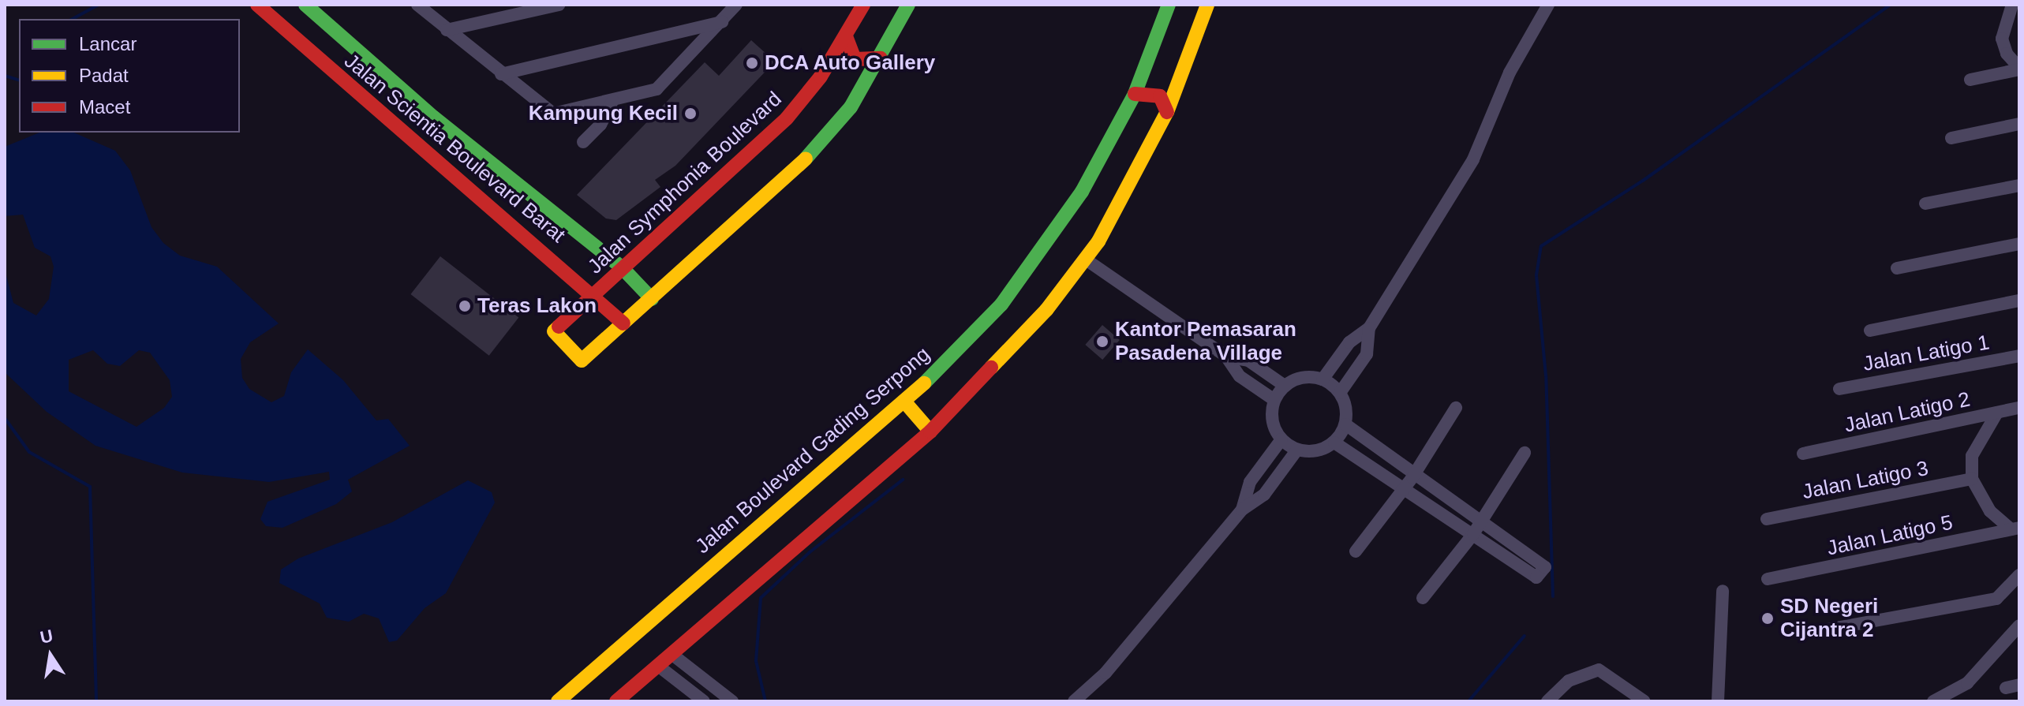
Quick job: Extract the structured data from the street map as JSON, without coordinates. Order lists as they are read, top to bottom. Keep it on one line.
{"streets":{"main road":["Jalan Scientia Boulevard Barat","Jalan Symphonia Boulevard","Jalan Boulevard Gading Serpong"],"street":["Jalan Latigo 1","Jalan Latigo 2","Jalan Latigo 3","Jalan Latigo 5"]},"crossings":[["Jalan Scientia Boulevard Barat","Jalan Symphonia Boulevard"]],"places":["DCA Auto Gallery","Kampung Kecil","Teras Lakon","Kantor Pemasaran Pasadena Village","SD Negeri Cijantra 2"],"legend":["Lancar","Padat","Macet"],"north":"top"}
